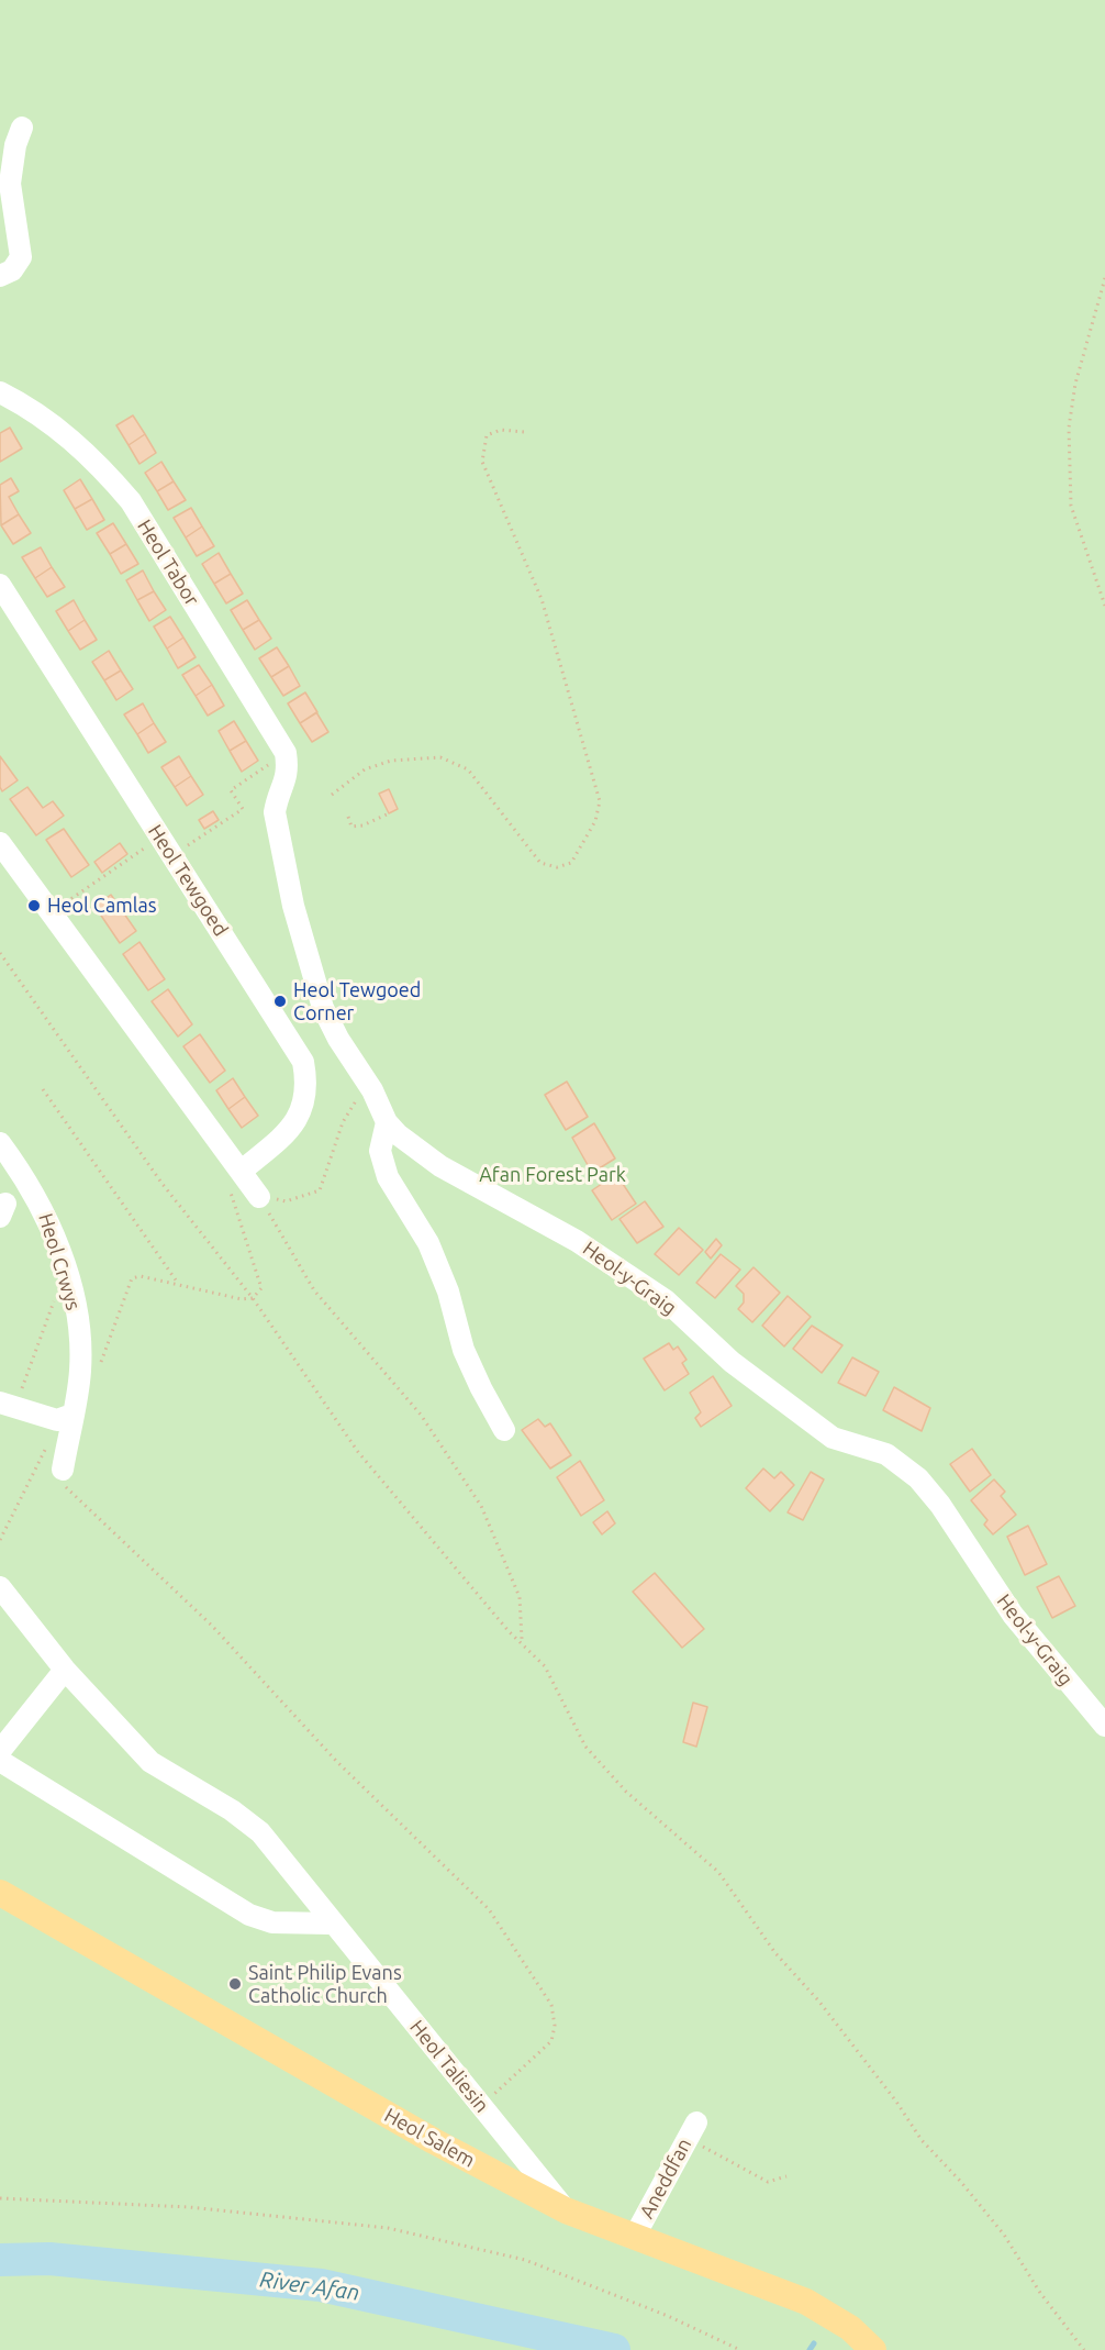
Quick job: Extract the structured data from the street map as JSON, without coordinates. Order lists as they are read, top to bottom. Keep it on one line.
{"streets":{"main road":["Heol Salem"],"street":["Heol Tabor","Heol Tewgoed","Heol Crwys","Heol-y-Graig","Heol Taliesin","Aneddfan"]},"crossings":[["Heol Tabor","Heol-y-Graig"],["Heol Taliesin","Heol Salem"],["Heol Salem","Aneddfan"]],"water":["River Afan"],"parks":["Afan Forest Park"],"places":["Heol Camlas","Heol Tewgoed Corner","Saint Philip Evans Catholic Church"]}
